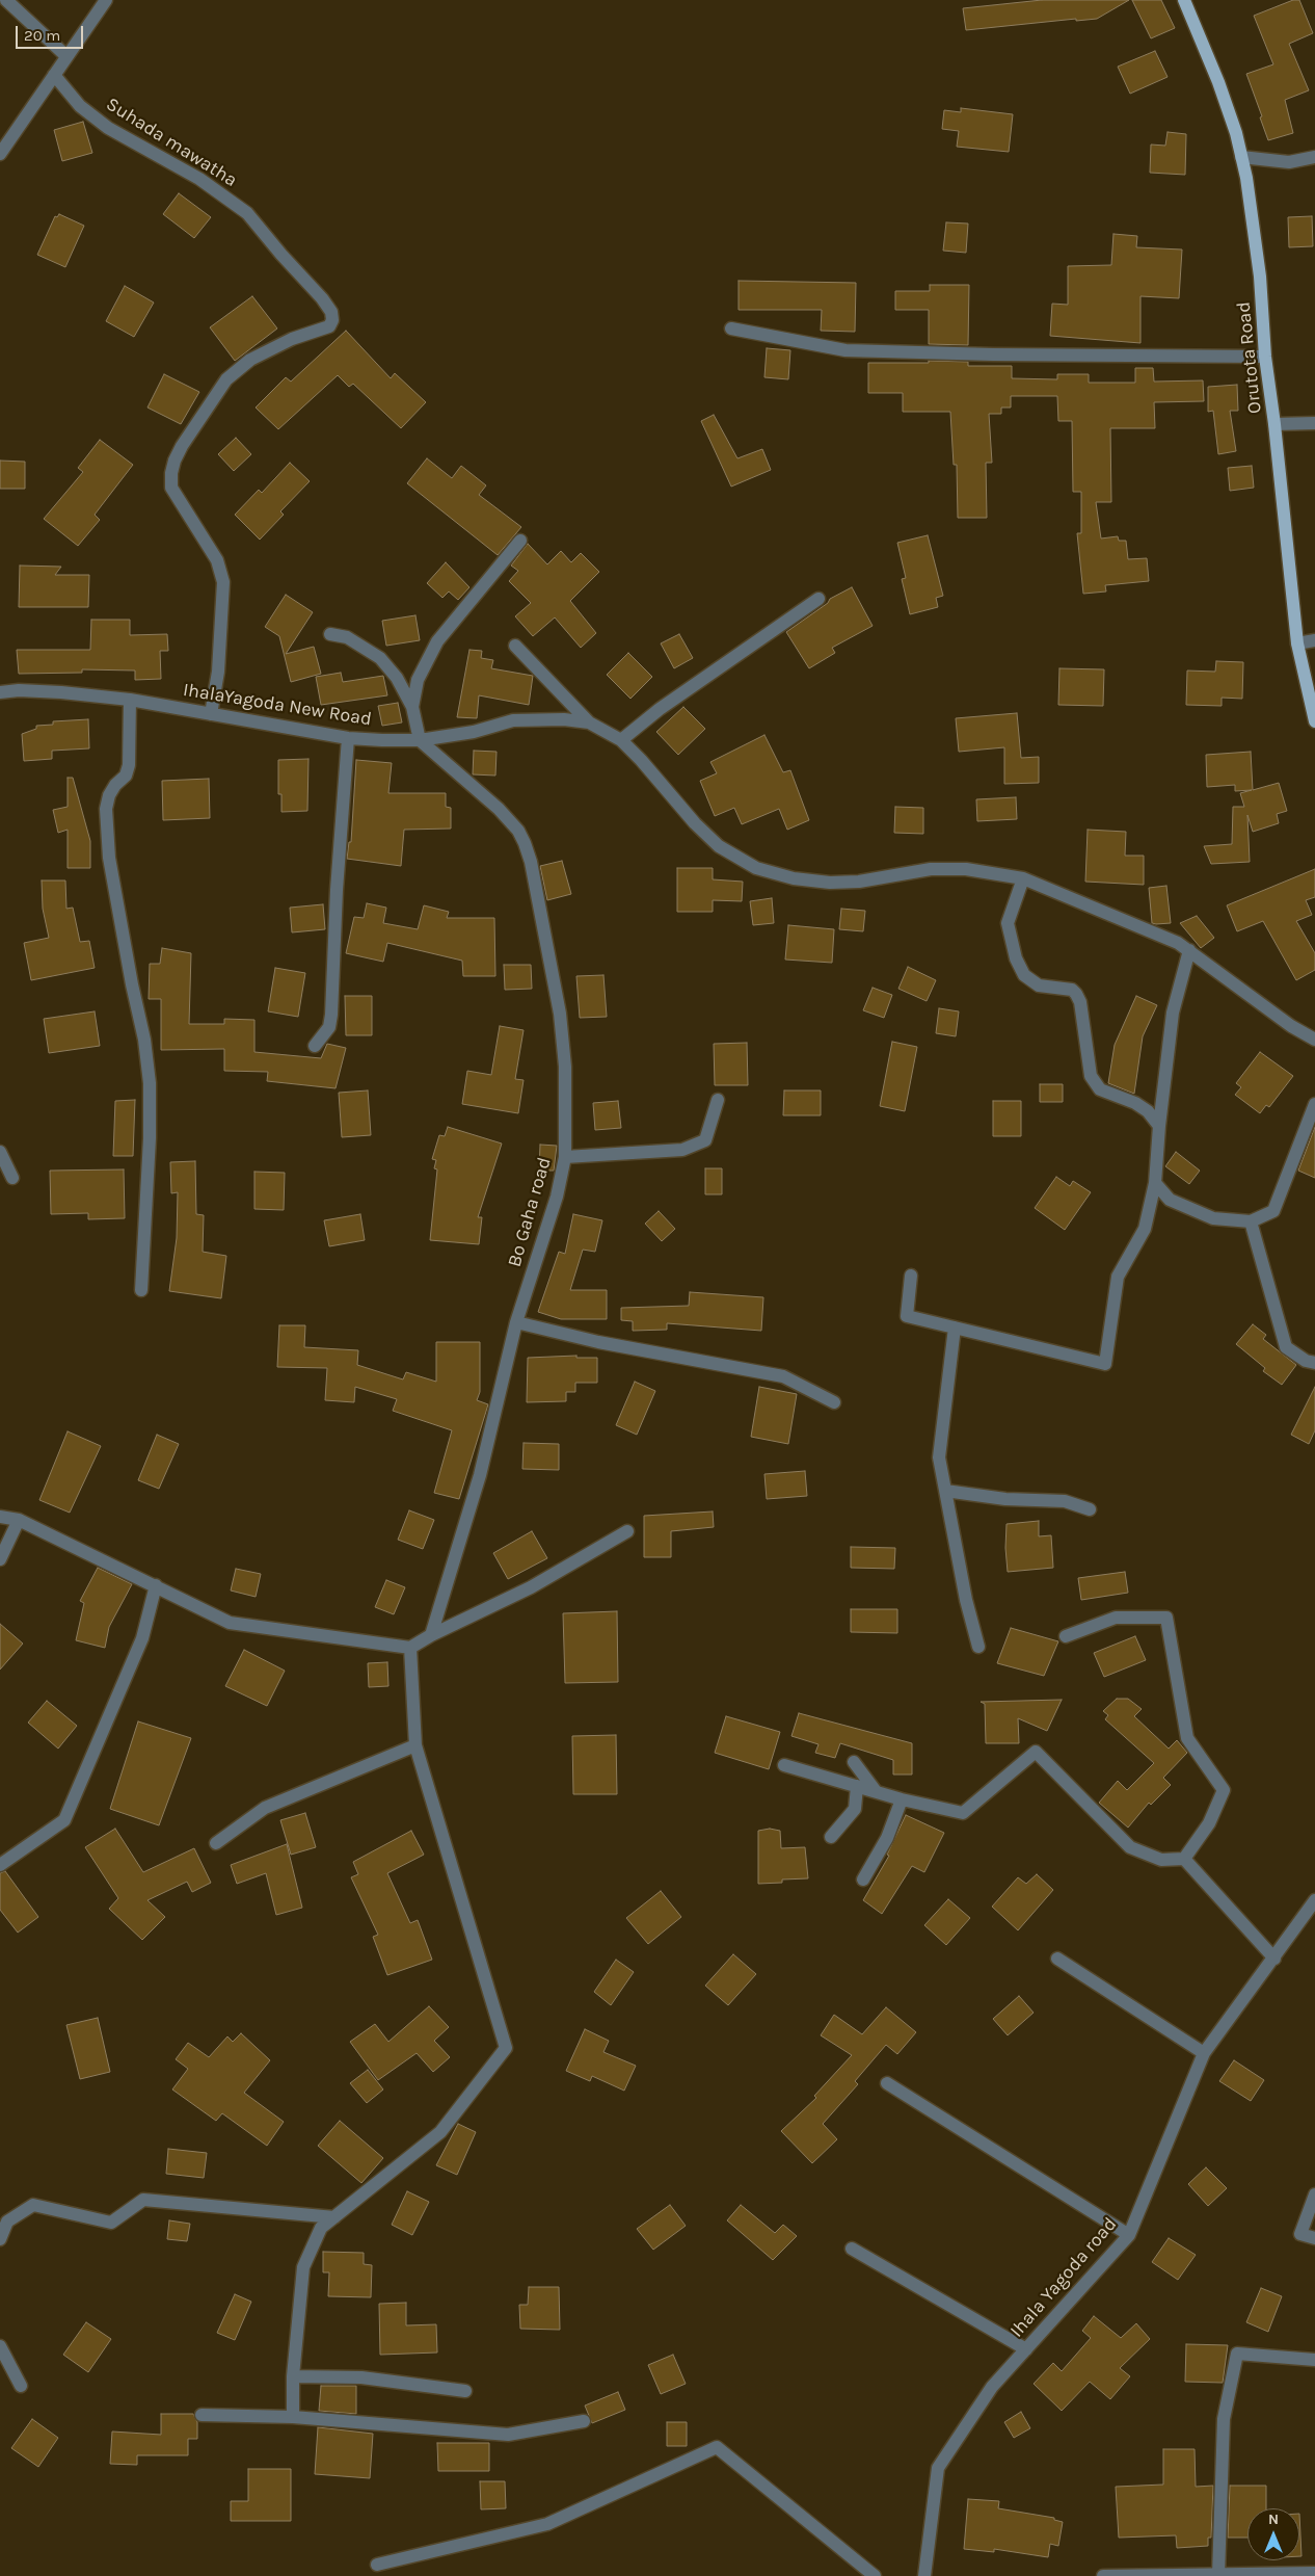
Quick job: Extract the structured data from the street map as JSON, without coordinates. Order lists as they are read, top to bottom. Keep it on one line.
{"streets":{"main road":["Orutota Road"],"street":["Suhada mawatha","IhalaYagoda New Road","Bo Gaha road","Ihala Yagoda road"]},"crossings":[["Suhada mawatha","IhalaYagoda New Road"],["IhalaYagoda New Road","Bo Gaha road"]],"scale_bar":"20 m","north":"top"}
